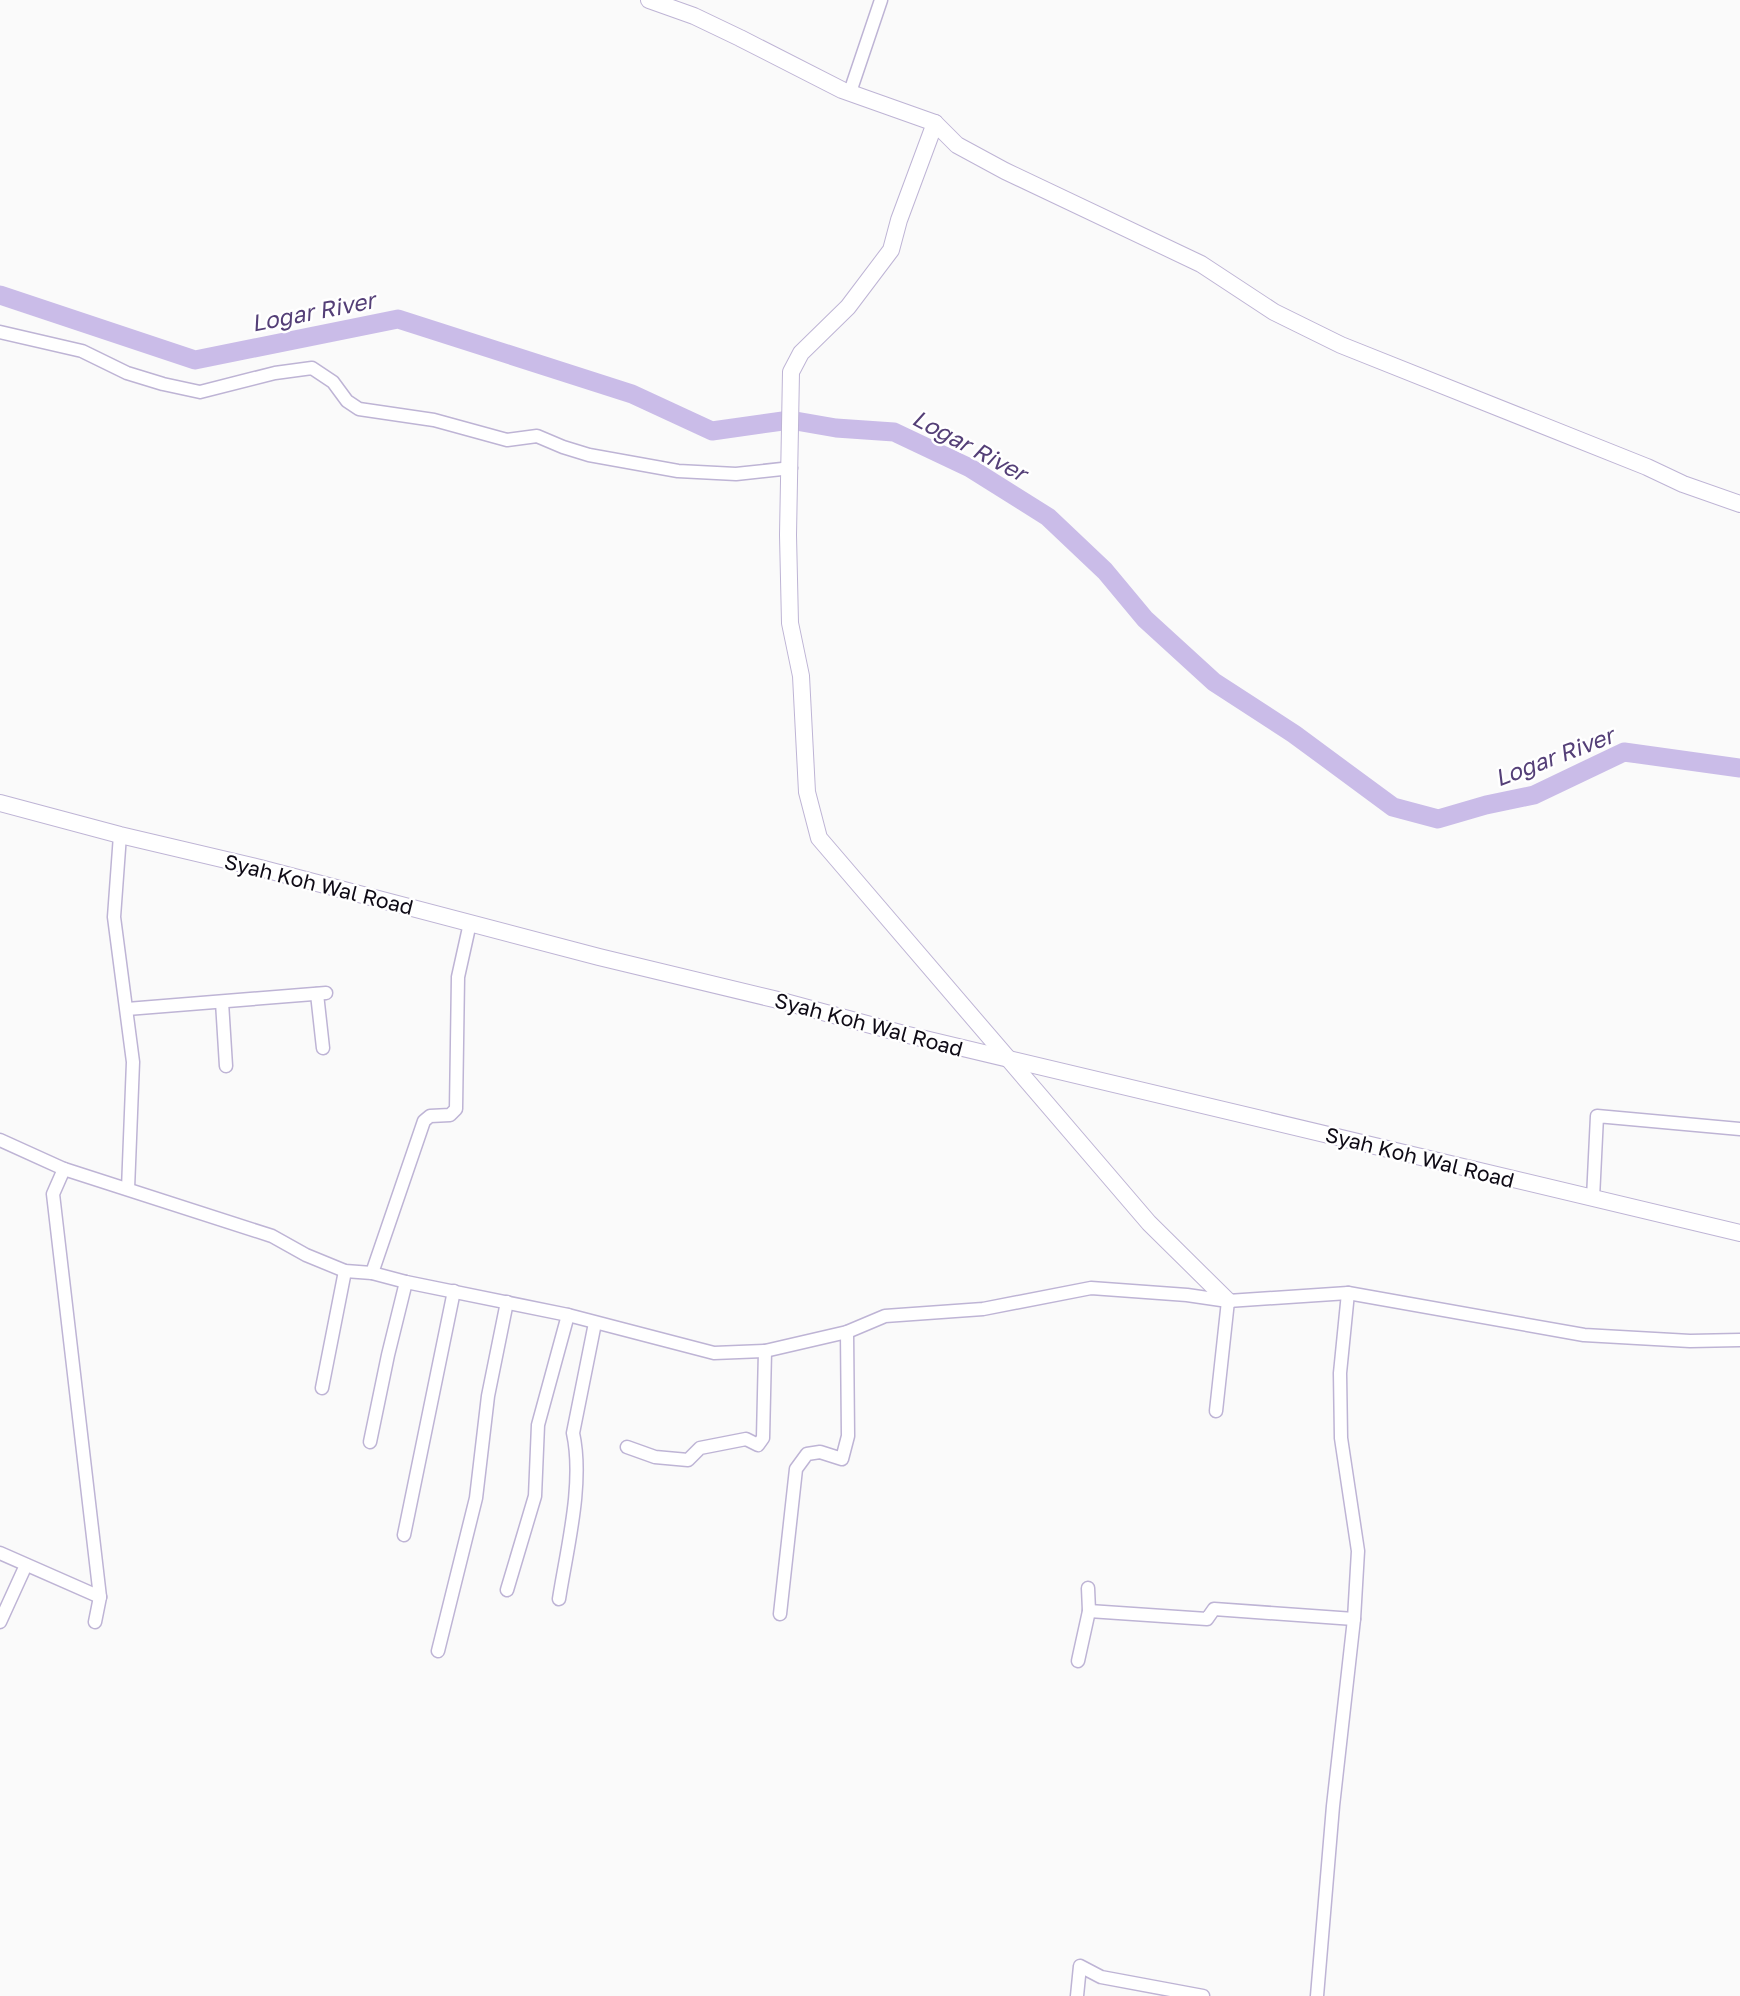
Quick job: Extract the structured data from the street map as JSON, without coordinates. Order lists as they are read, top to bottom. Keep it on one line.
{"streets":{"street":["Syah Koh Wal Road"]},"water":["Logar River"]}
